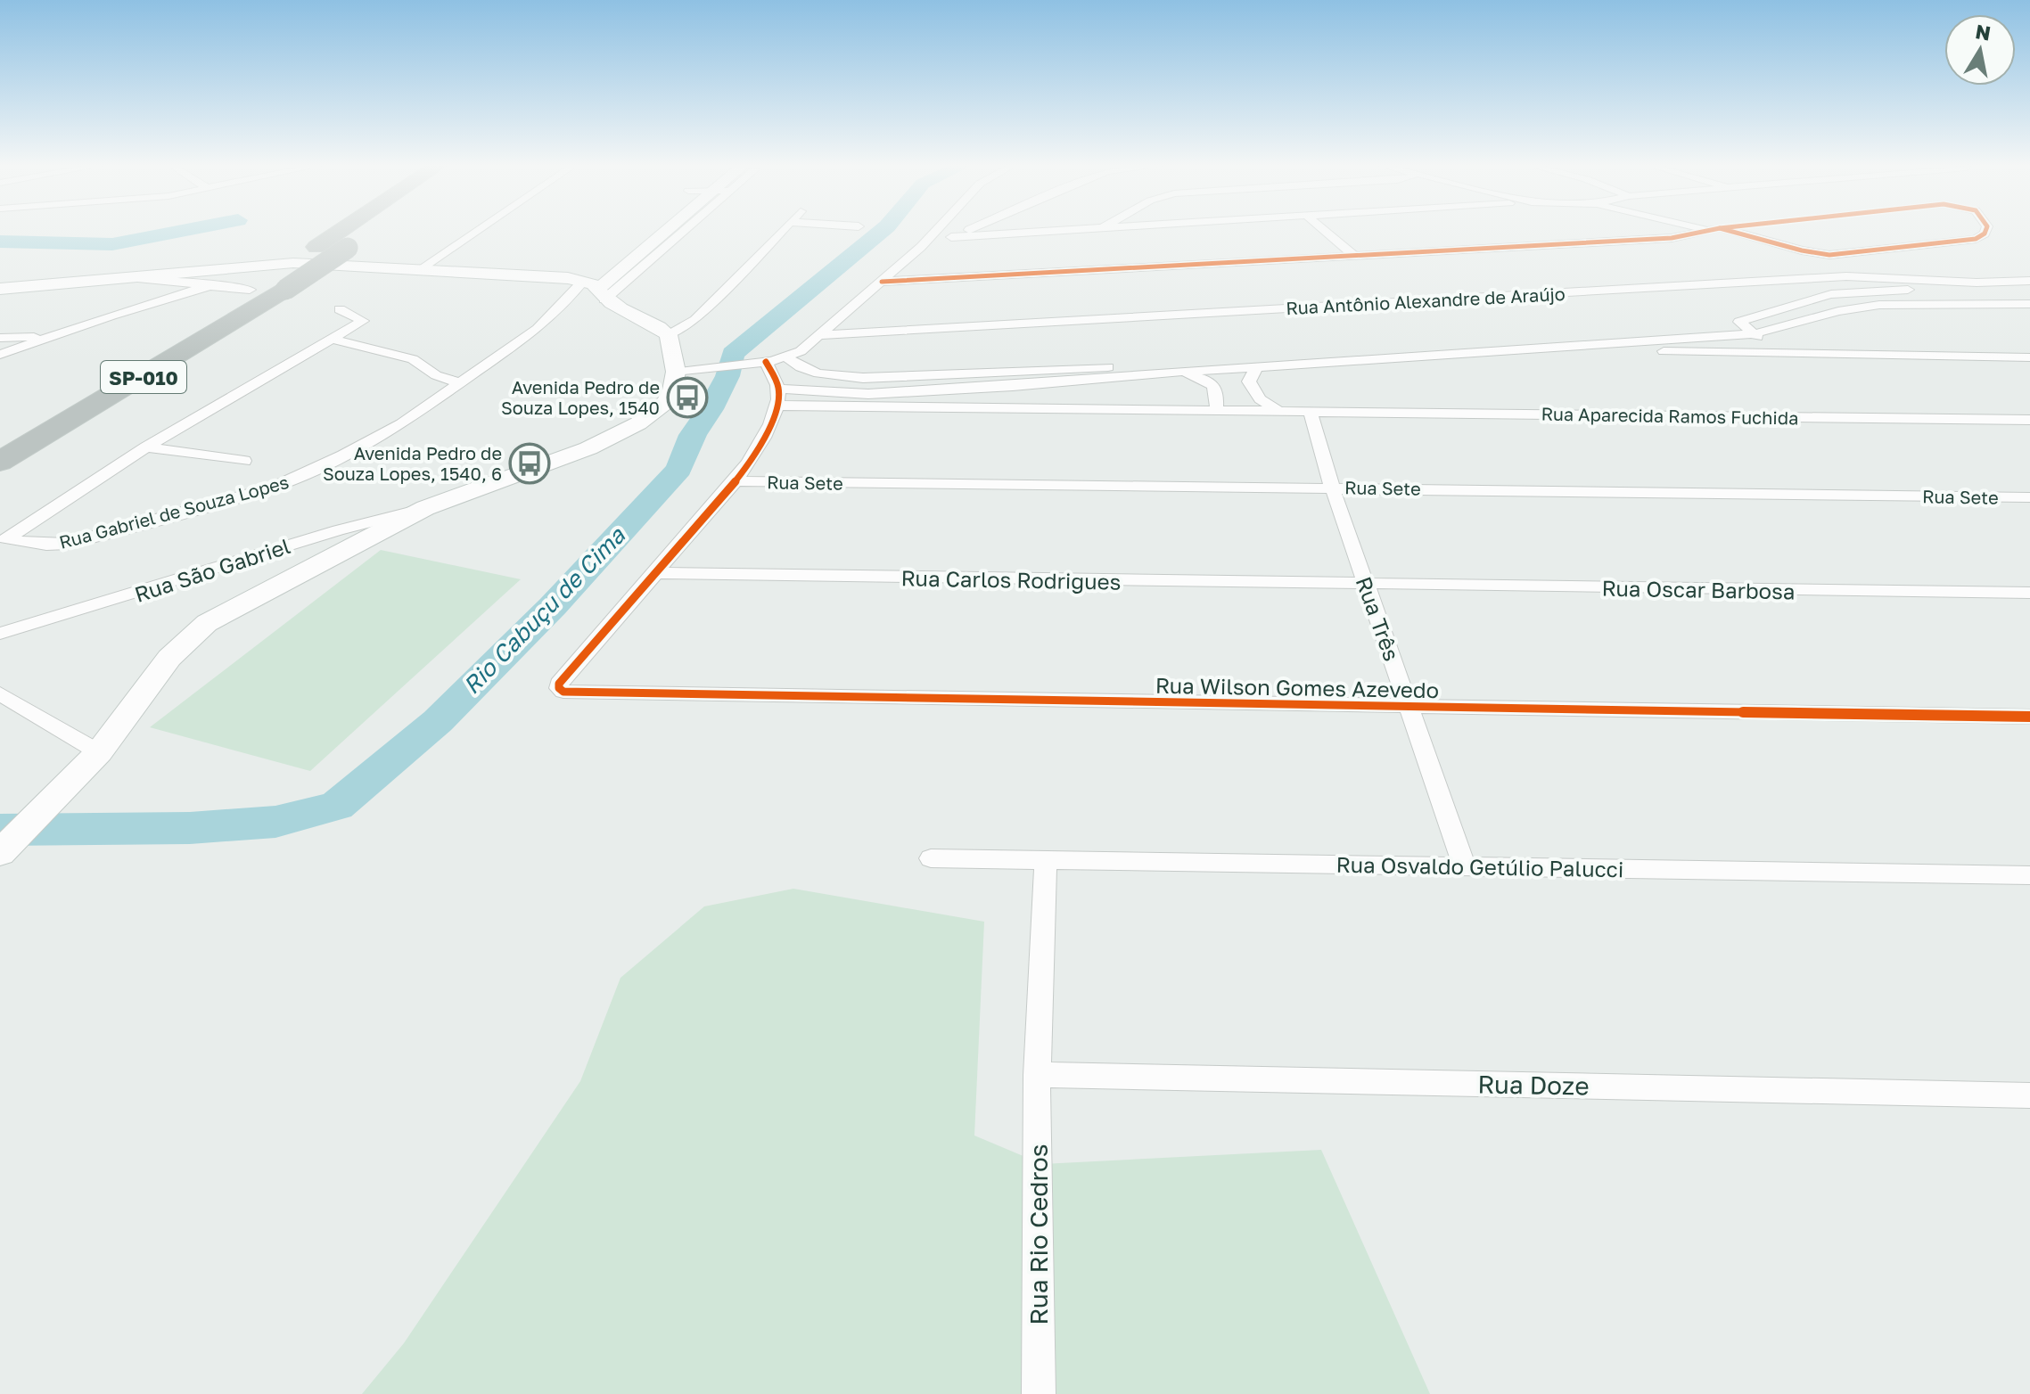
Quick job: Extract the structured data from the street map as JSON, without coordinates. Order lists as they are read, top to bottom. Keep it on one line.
{"streets":{"highway":["SP-010"],"street":["Rua Antônio Alexandre de Araújo","Rua Aparecida Ramos Fuchida","Rua Sete","Rua Gabriel de Souza Lopes","Rua São Gabriel","Rua Carlos Rodrigues","Rua Oscar Barbosa","Rua Três","Rua Wilson Gomes Azevedo","Rua Osvaldo Getúlio Palucci","Rua Doze","Rua Rio Cedros"]},"crossings":[["Rua Aparecida Ramos Fuchida","Rua Três"],["Rua Sete","Rua Três"],["Rua Carlos Rodrigues","Rua Oscar Barbosa"],["Rua Carlos Rodrigues","Rua Três"],["Rua Carlos Rodrigues","Rua Wilson Gomes Azevedo"],["Rua Oscar Barbosa","Rua Três"],["Rua Três","Rua Wilson Gomes Azevedo"],["Rua Três","Rua Osvaldo Getúlio Palucci"],["Rua Osvaldo Getúlio Palucci","Rua Rio Cedros"],["Rua Doze","Rua Rio Cedros"]],"water":["Rio Cabuçu de Cima"],"places":{"bus stop":["Avenida Pedro de Souza Lopes, 1540","Avenida Pedro de Souza Lopes, 1540, 6"]},"north":"top"}
